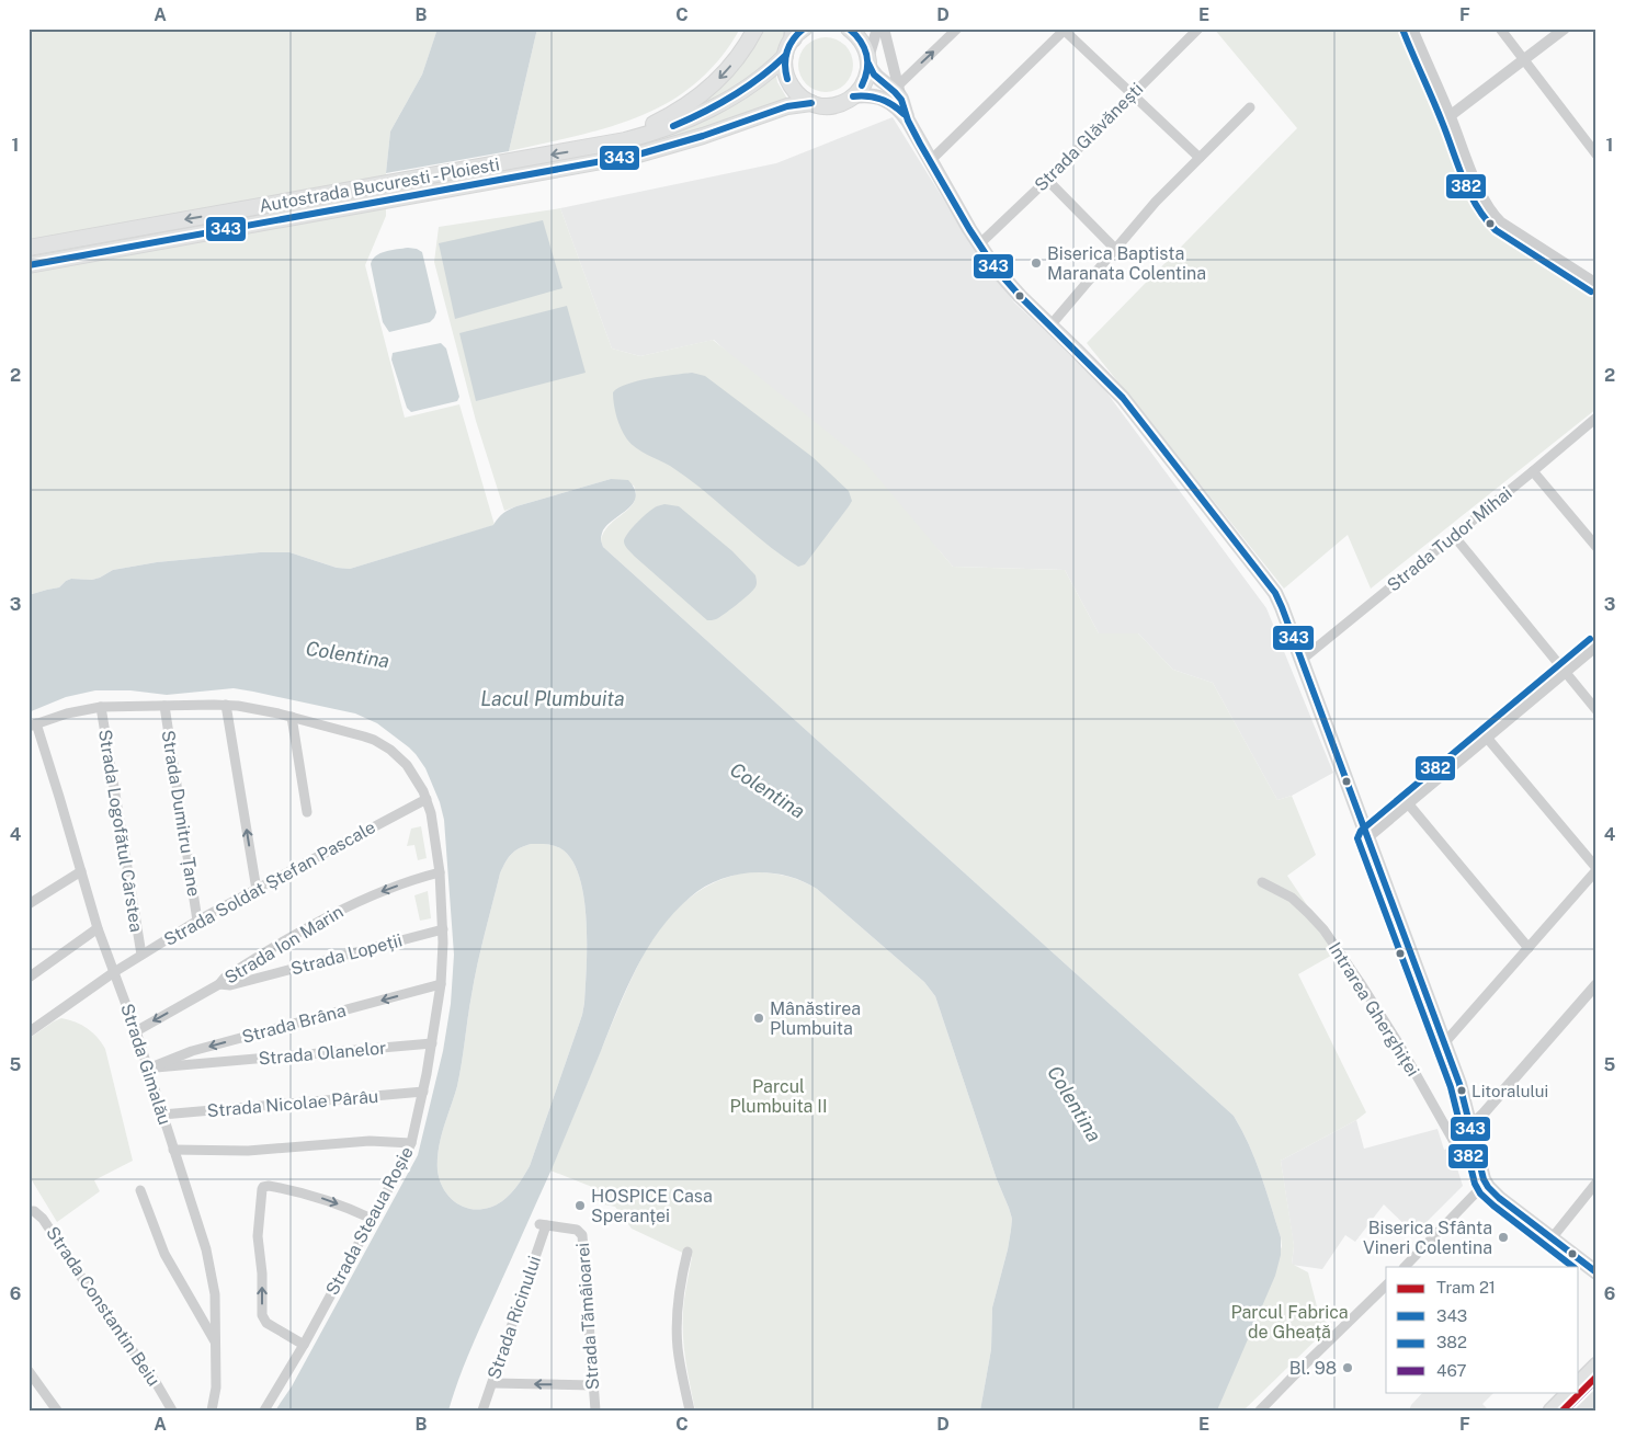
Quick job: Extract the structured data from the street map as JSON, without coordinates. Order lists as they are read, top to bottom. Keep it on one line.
{"streets":{"highway":["Autostrada Bucuresti - Ploiesti"],"street":["Strada Glăvănești","Strada Tudor Mihai","Strada Dumitru Țane","Strada Logofătul Cârstea","Strada Soldat Ștefan Pascale","Strada Ion Marin","Strada Lopeții","Intrarea Gherghiței","Strada Brâna","Strada Olanelor","Strada Gimalău","Strada Nicolae Pârâu","Strada Steaua Roșie","Strada Constantin Beiu","Strada Tămâioarei","Strada Ricinului"]},"crossings":[["Strada Dumitru Țane","Strada Soldat Ștefan Pascale"],["Strada Dumitru Țane","Strada Steaua Roșie"],["Strada Logofătul Cârstea","Strada Soldat Ștefan Pascale"],["Strada Logofătul Cârstea","Strada Steaua Roșie"],["Strada Soldat Ștefan Pascale","Strada Gimalău"],["Strada Soldat Ștefan Pascale","Strada Steaua Roșie"],["Strada Ion Marin","Strada Lopeții"],["Strada Ion Marin","Strada Gimalău"],["Strada Ion Marin","Strada Steaua Roșie"],["Strada Lopeții","Strada Steaua Roșie"],["Strada Brâna","Strada Olanelor"],["Strada Brâna","Strada Gimalău"],["Strada Brâna","Strada Steaua Roșie"],["Strada Olanelor","Strada Gimalău"],["Strada Olanelor","Strada Steaua Roșie"],["Strada Gimalău","Strada Nicolae Pârâu"],["Strada Gimalău","Strada Steaua Roșie"],["Strada Nicolae Pârâu","Strada Steaua Roșie"],["Strada Tămâioarei","Strada Ricinului"]],"one_way":["Strada Ion Marin","Strada Brâna"],"water":["Colentina","Lacul Plumbuita"],"parks":["Parcul Plumbuita II","Parcul Fabrica de Gheață"],"places":["Biserica Baptista Maranata Colentina","Mânăstirea Plumbuita","Litoralului","HOSPICE Casa Speranței","Biserica Sfânta Vineri Colentina","Bl. 98"],"lines":["transit line 343","transit line 382","tram line 21","transit line 467"],"legend":["Tram 21","343","382","467"],"grid":{"columns":["A","B","C","D","E","F"],"rows":["1","2","3","4","5","6"]}}
